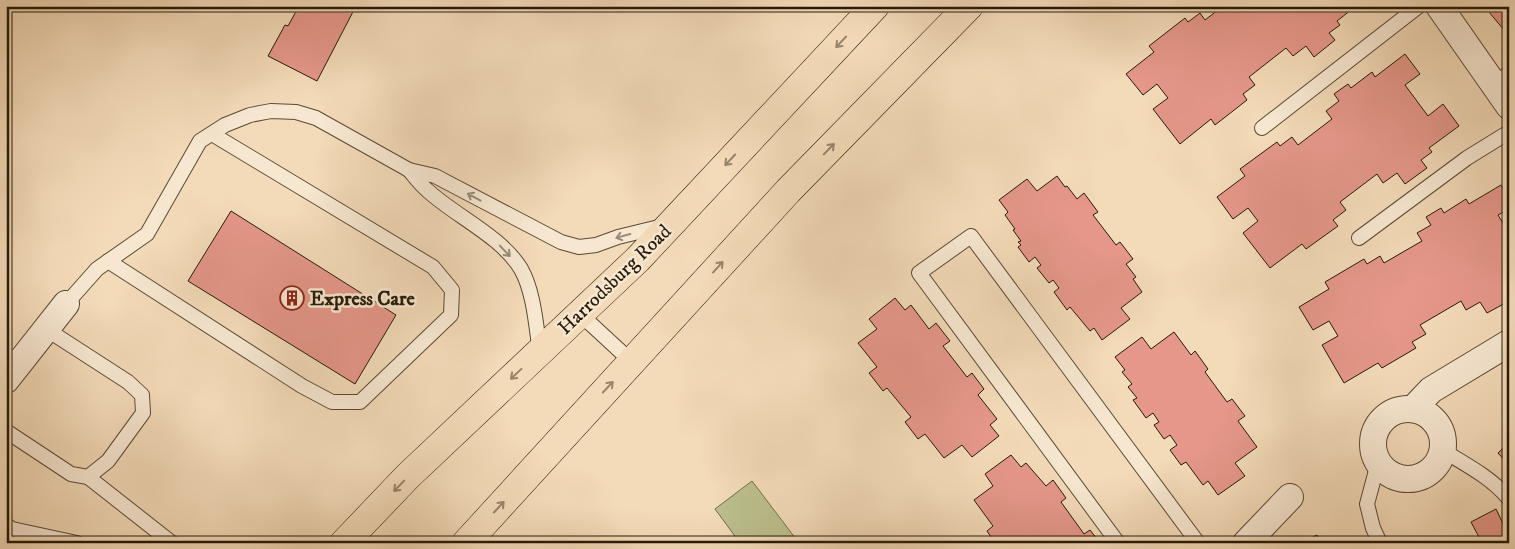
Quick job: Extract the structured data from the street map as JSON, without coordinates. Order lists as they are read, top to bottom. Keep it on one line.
{"streets":{"main road":["Harrodsburg Road"]},"places":{"building":["Express Care"]}}
